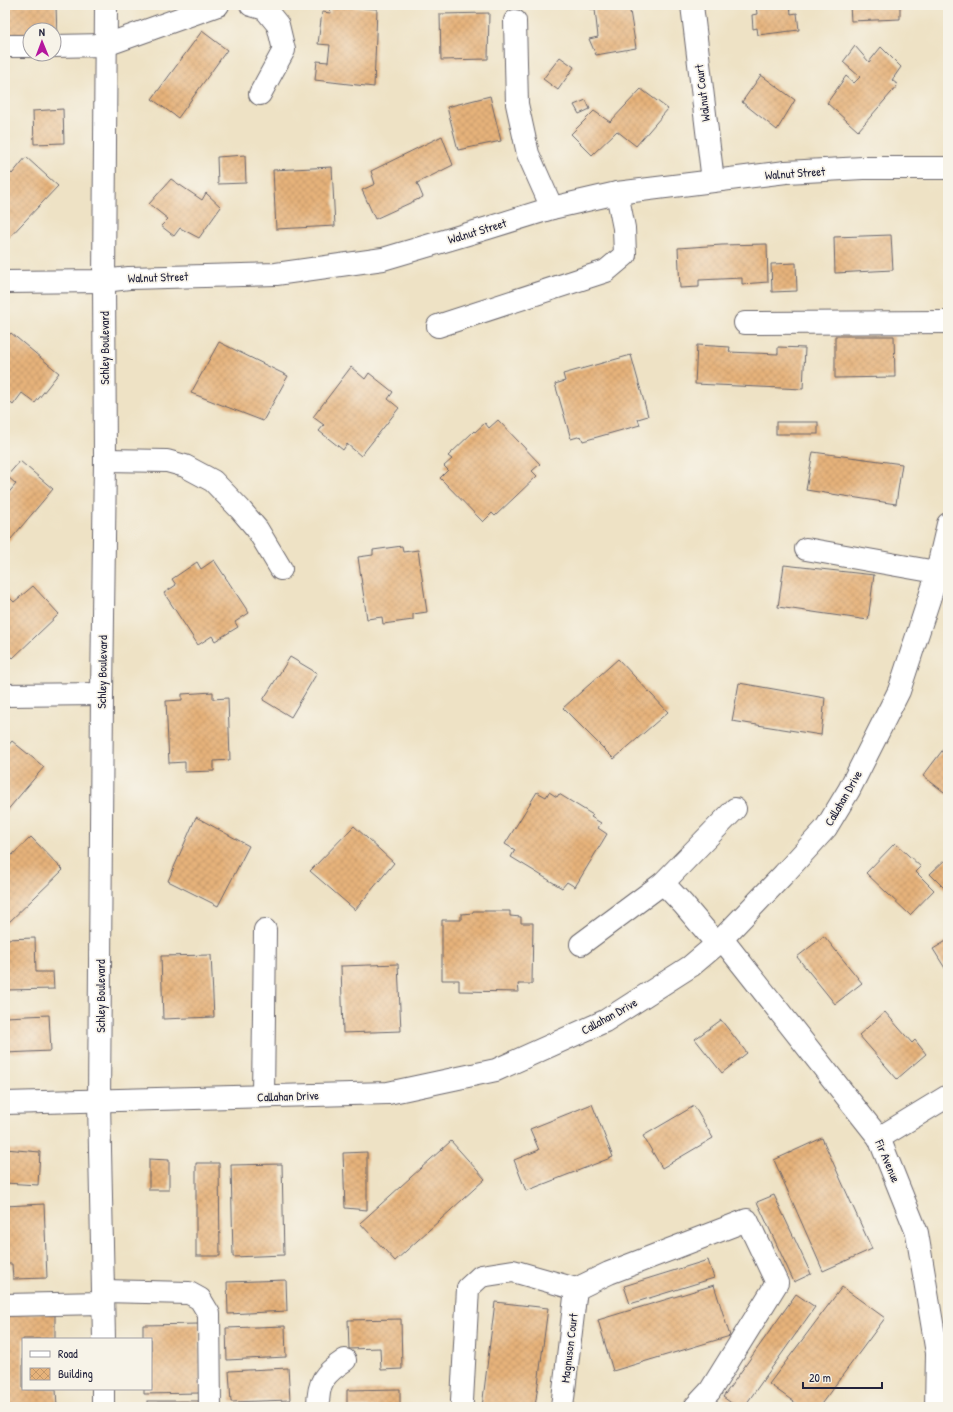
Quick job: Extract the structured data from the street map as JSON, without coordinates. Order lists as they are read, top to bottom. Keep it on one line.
{"streets":{"street":["Walnut Court","Walnut Street","Schley Boulevard","Callahan Drive","Fir Avenue","Magnuson Court"]},"crossings":[["Walnut Court","Walnut Street"],["Walnut Street","Schley Boulevard"],["Schley Boulevard","Callahan Drive"],["Callahan Drive","Fir Avenue"]],"legend":["Road","Building"],"scale_bar":"20 m","north":"top"}
